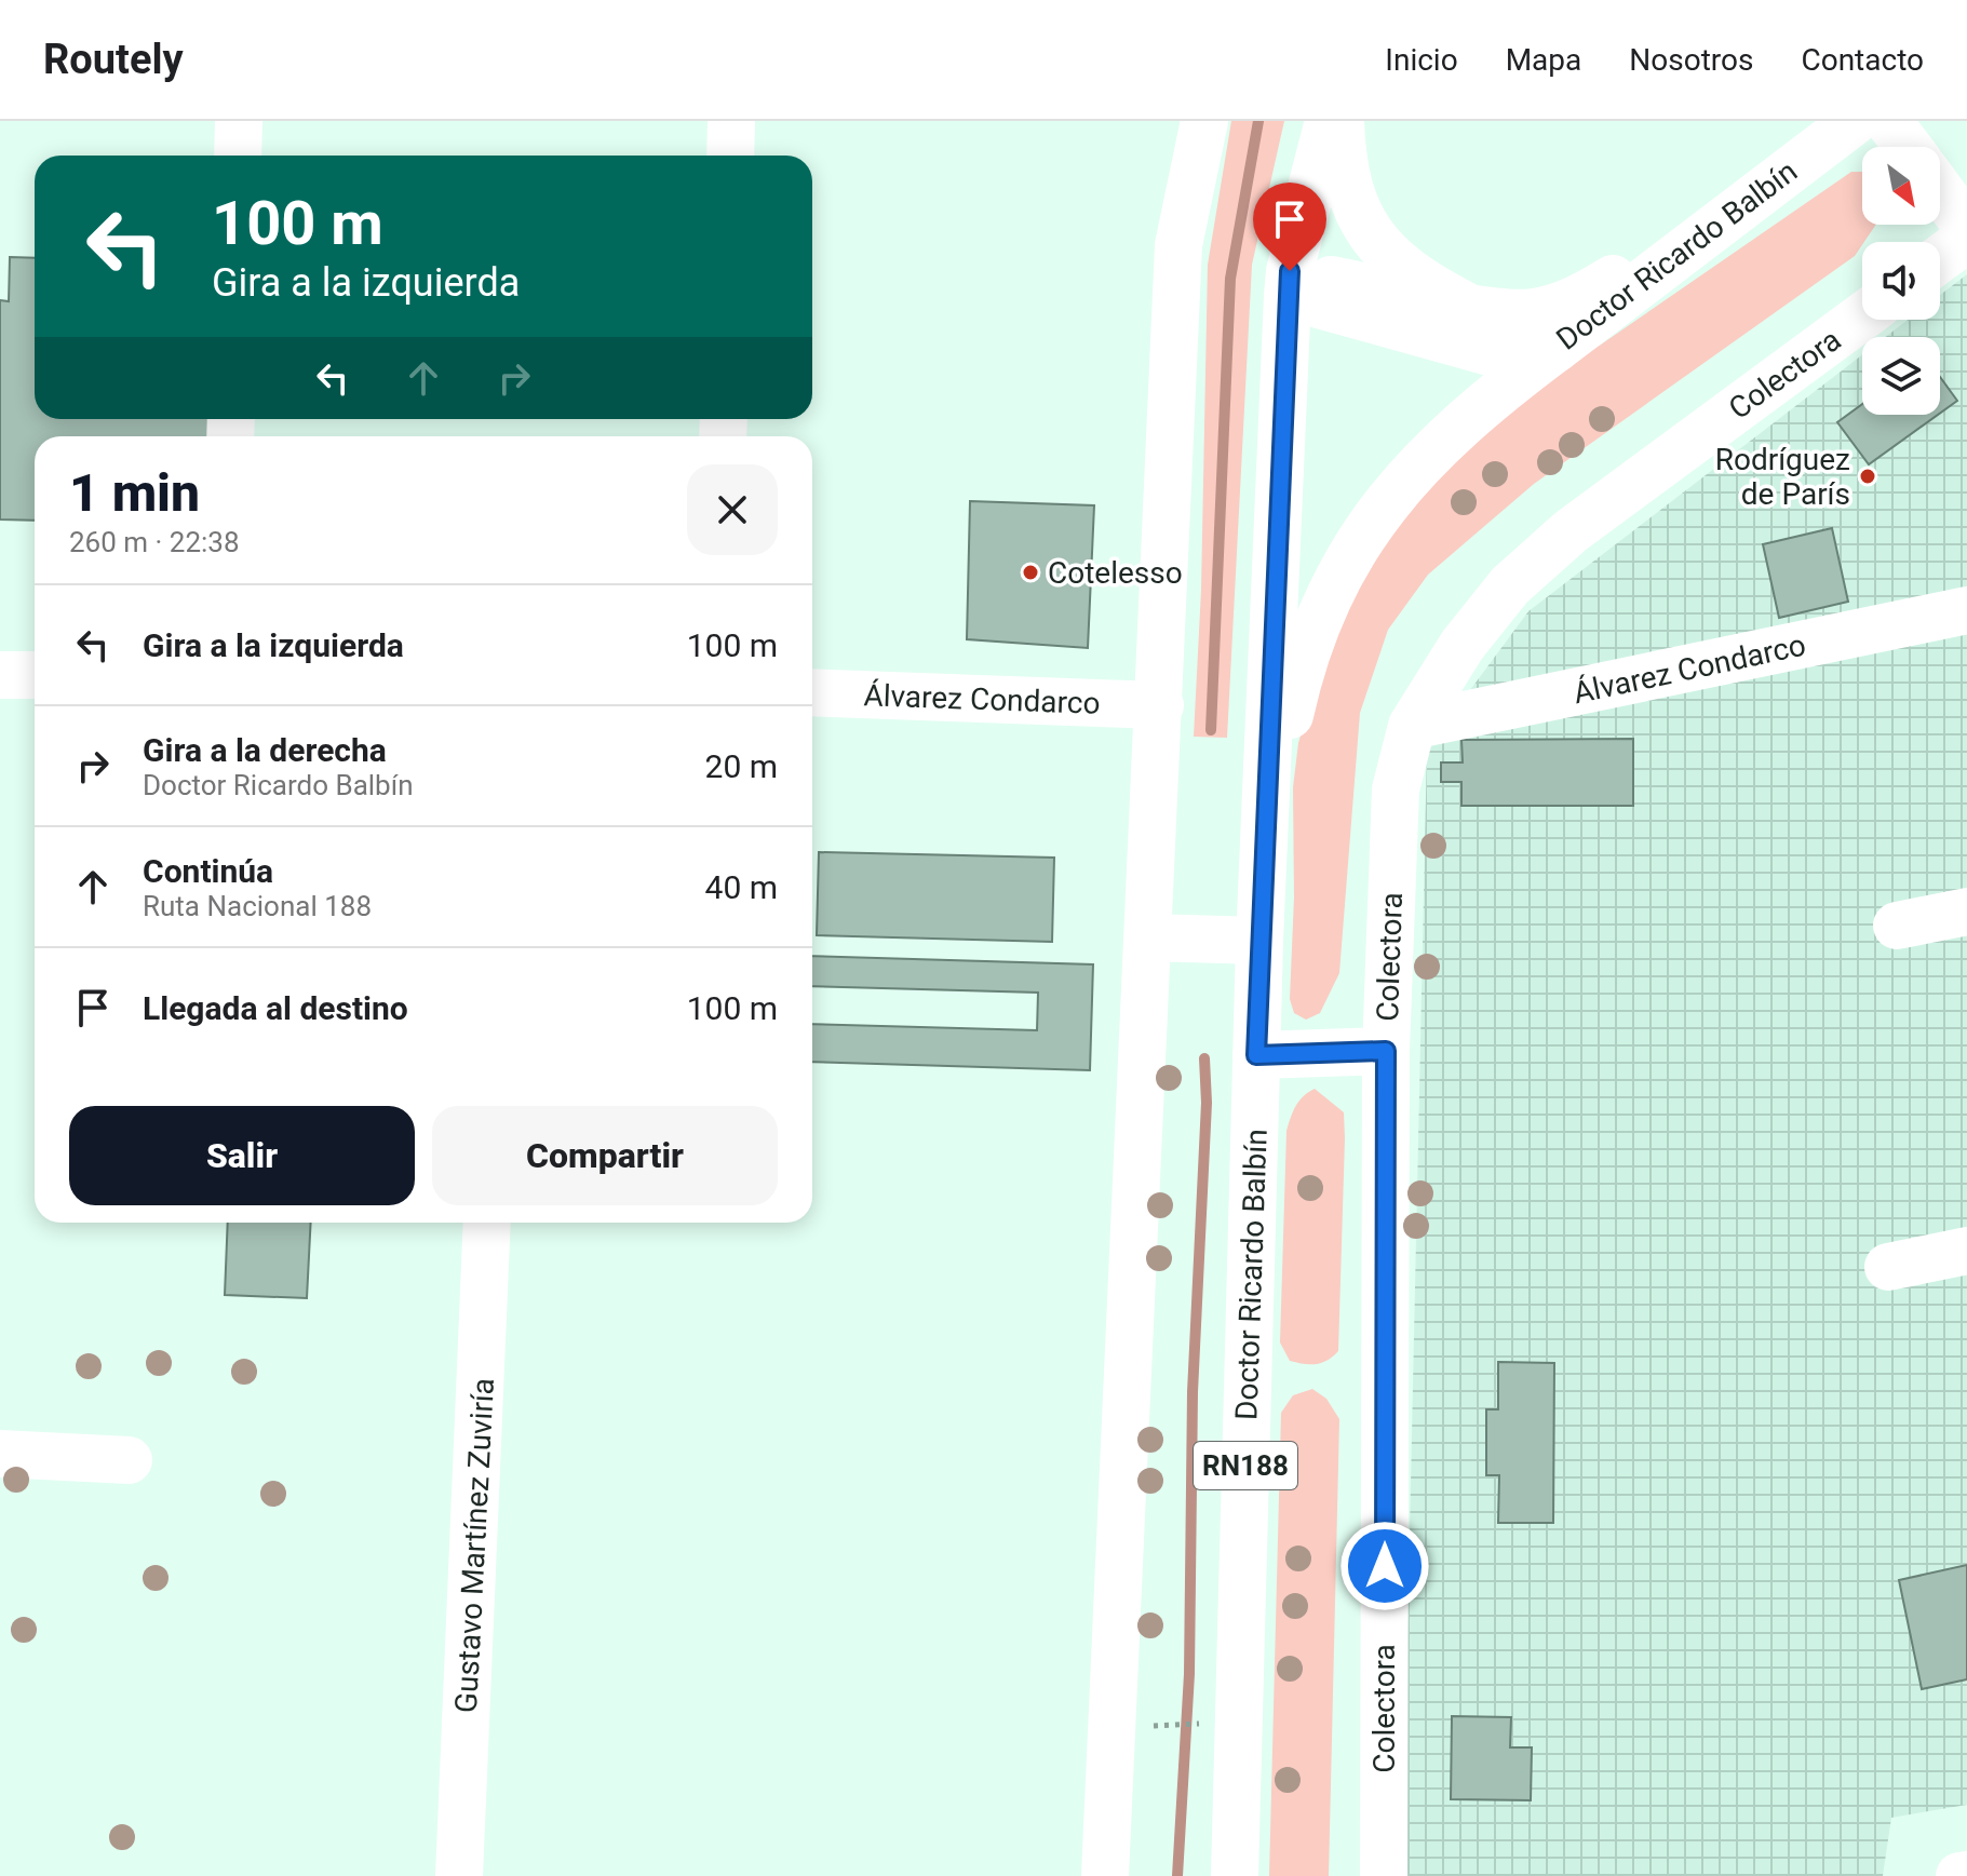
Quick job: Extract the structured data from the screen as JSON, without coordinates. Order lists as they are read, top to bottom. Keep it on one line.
{"streets":{"main road":["Doctor Ricardo Balbín","Colectora","Álvarez Condarco","RN188","Gustavo Martínez Zuviría"]},"crossings":[["Doctor Ricardo Balbín","RN188"],["Colectora","Álvarez Condarco"]],"places":["Rodríguez de París","Cotelesso"],"north":"bottom right","page":{"header":"Routely","nav":["Inicio","Mapa","Nosotros","Contacto"],"turn":["100 m","Gira a la izquierda"],"heading":["1 min","260 m · 22:38"],"list":[{"name":"Gira a la izquierda","value":"100 m"},{"name":"Gira a la derecha","note":"Doctor Ricardo Balbín","value":"20 m"},{"name":"Continúa","note":"Ruta Nacional 188","value":"40 m"},{"name":"Llegada al destino","value":"100 m"}],"buttons":["Salir","Compartir"]}}
